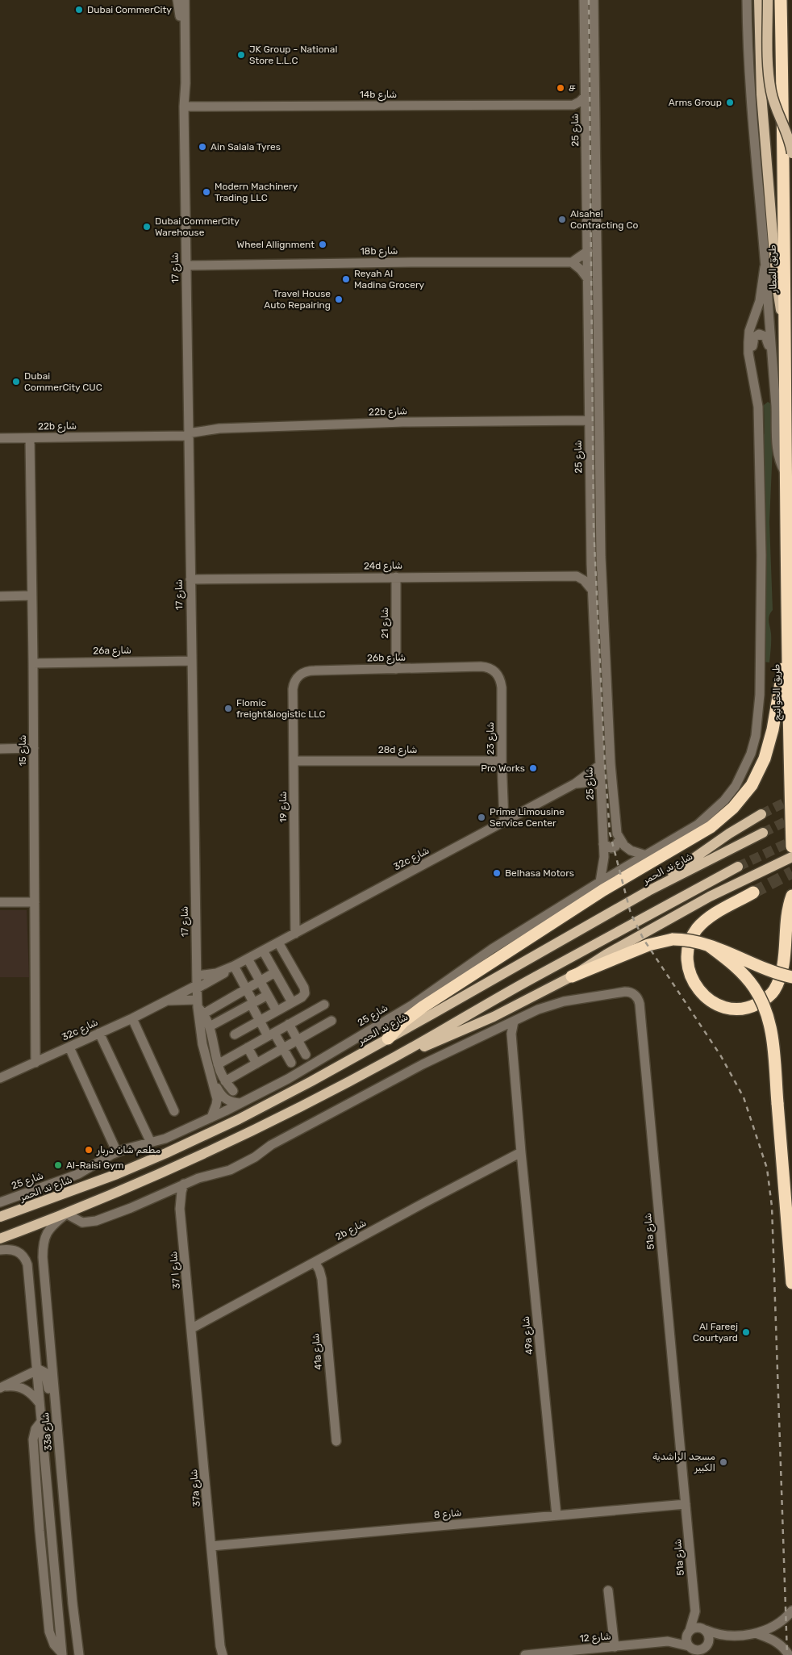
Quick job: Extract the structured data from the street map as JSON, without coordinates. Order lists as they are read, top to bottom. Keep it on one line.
{"streets":{"highway":["طريق المطار","طريق الخوانيج"],"main road":["شارع ند الحمر"],"street":["14b شارع","شارع 25","18b شارع","شارع 17","22b شارع","24d شارع","شارع 21","26a شارع","26b شارع","شارع 23","28d شارع","شارع 15","شارع 19","32c شارع","2b شارع","51a شارع","شارع ا 37","49a شارع","41a شارع","33a شارع","37a شارع","شارع 8","شارع 12"]},"crossings":[["14b شارع","شارع 17"],["شارع 25","شارع 17"],["شارع 25","22b شارع"],["شارع 25","32c شارع"],["18b شارع","شارع 17"],["شارع 17","22b شارع"],["شارع 17","24d شارع"],["شارع 17","26a شارع"],["شارع 17","32c شارع"],["طريق المطار","طريق الخوانيج"],["22b شارع","شارع 15"],["24d شارع","شارع 21"],["شارع 21","26b شارع"],["26a شارع","شارع 15"],["26b شارع","شارع 23"],["26b شارع","شارع 19"],["شارع 23","28d شارع"],["شارع 23","32c شارع"],["28d شارع","شارع 19"],["شارع 15","32c شارع"],["شارع 19","32c شارع"],["2b شارع","شارع ا 37"],["2b شارع","49a شارع"],["2b شارع","41a شارع"],["2b شارع","37a شارع"],["51a شارع","شارع ا 37"],["51a شارع","49a شارع"],["51a شارع","33a شارع"],["51a شارع","شارع 8"],["51a شارع","شارع 12"],["شارع ا 37","37a شارع"],["49a شارع","شارع 8"],["37a شارع","شارع 8"]],"places":["Dubai CommerCity","JK Group - National Store L.L.C","ச","Arms Group","Ain Salala Tyres","Modern Machinery Trading LLC","Alsahel Contracting Co","Dubai CommerCity Warehouse","Wheel Allignment","Reyah Al Madina Grocery","Travel House Auto Repairing","Dubai CommerCity CUC","Flomic freight&logistic LLC","Pro Works","Prime Limousine Service Center","Belhasa Motors","مطعم شان دربار","Al-Raisi Gym","Al Fareej Courtyard","مسجد الراشدية الكبير"]}
